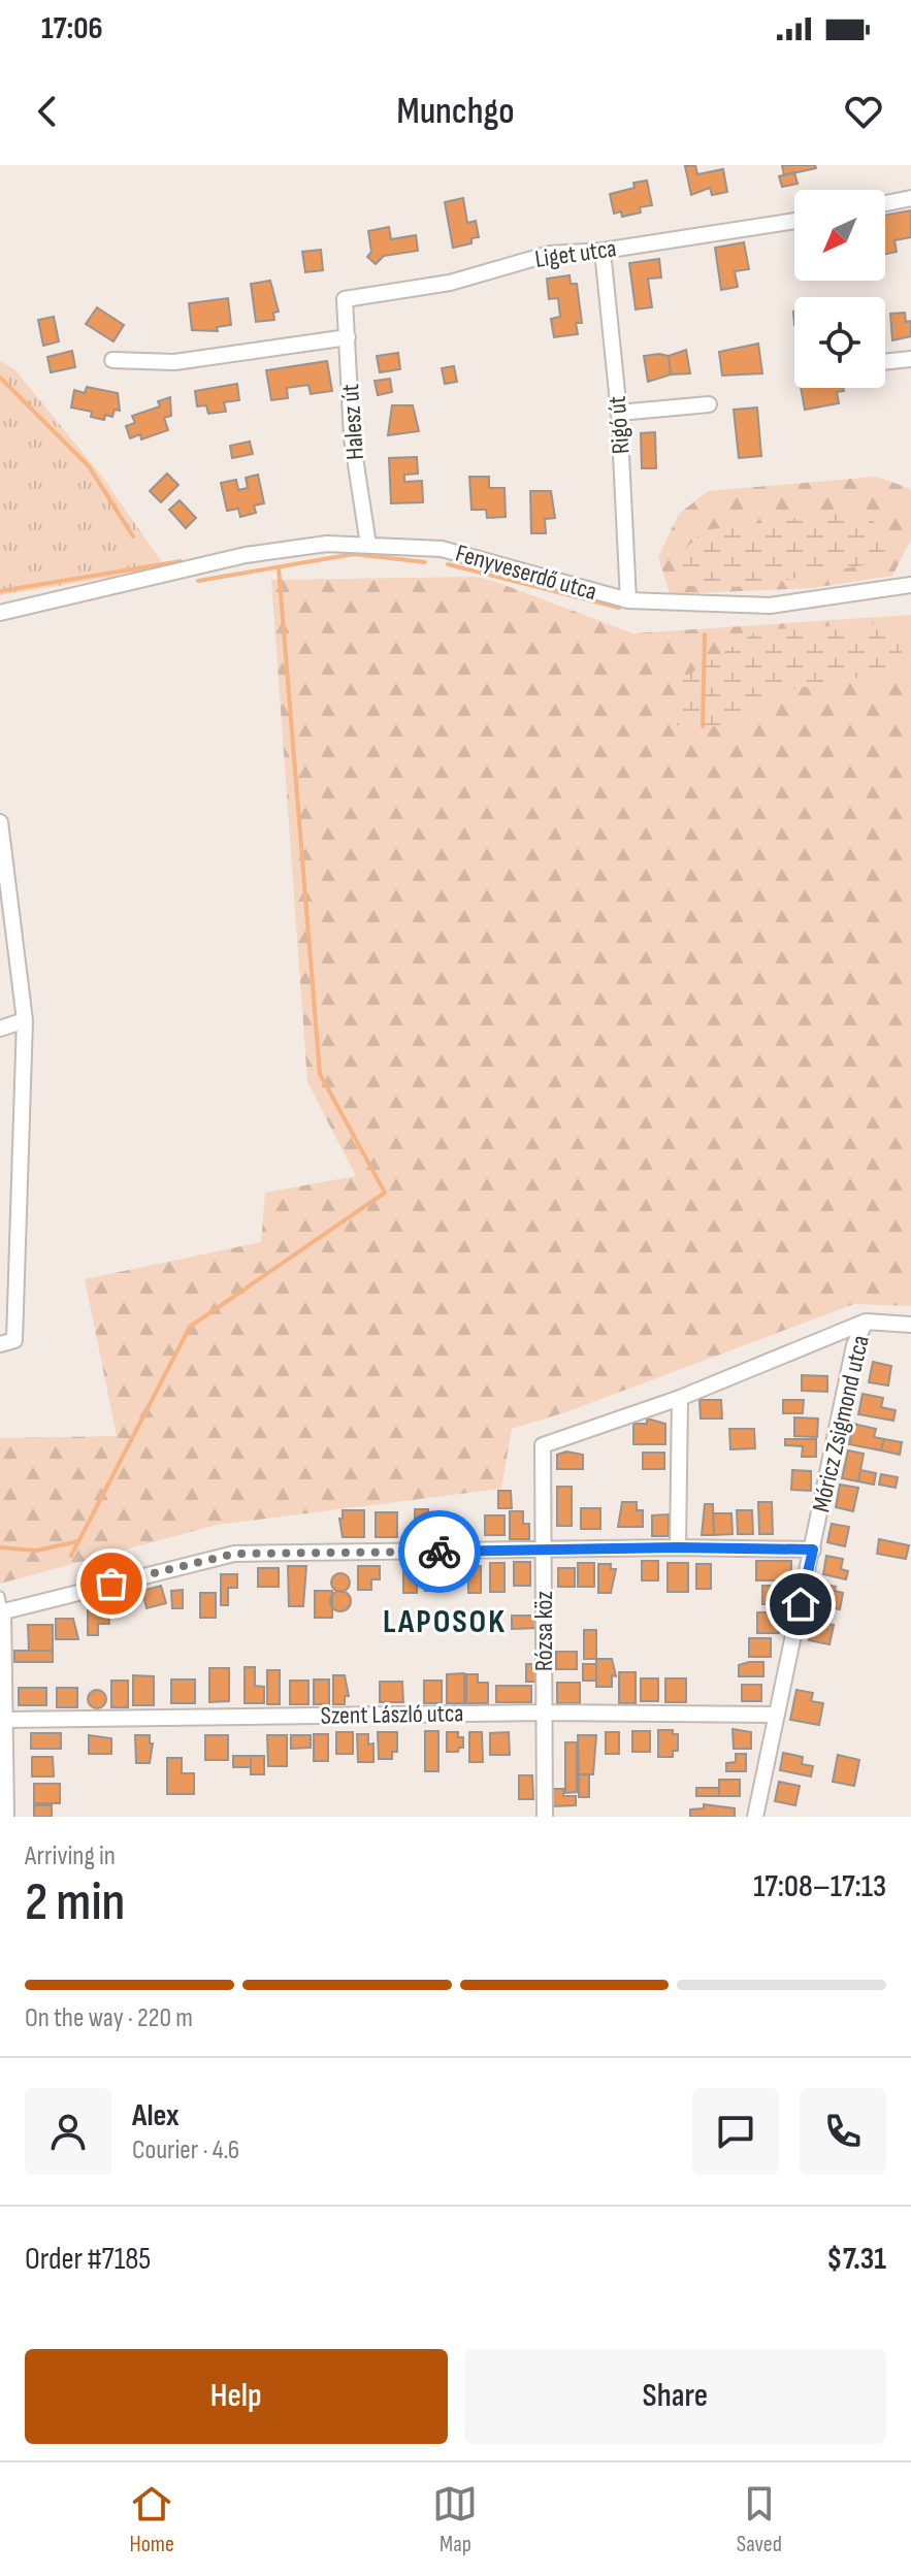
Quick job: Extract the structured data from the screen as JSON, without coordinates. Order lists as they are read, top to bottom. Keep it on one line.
{"streets":{"street":["Liget utca","Halesz út","Rigó út","Fenyveserdő utca","Móricz Zsigmond utca","Rózsa köz","Szent László utca"]},"crossings":[["Liget utca","Halesz út"],["Liget utca","Rigó út"],["Halesz út","Fenyveserdő utca"],["Rigó út","Fenyveserdő utca"],["Móricz Zsigmond utca","Szent László utca"],["Rózsa köz","Szent László utca"]],"districts":["LAPOSOK"],"north":"bottom left","page":{"status":"17:06","header":"Munchgo","heading":["2 min","Arriving in","17:08–17:13"],"panel":["Alex","Courier · 4.6","Order #7185","$7.31"],"bar":"On the way · 220 m","buttons":["Help","Share"],"tabs":["Home","Map","Saved"]}}
